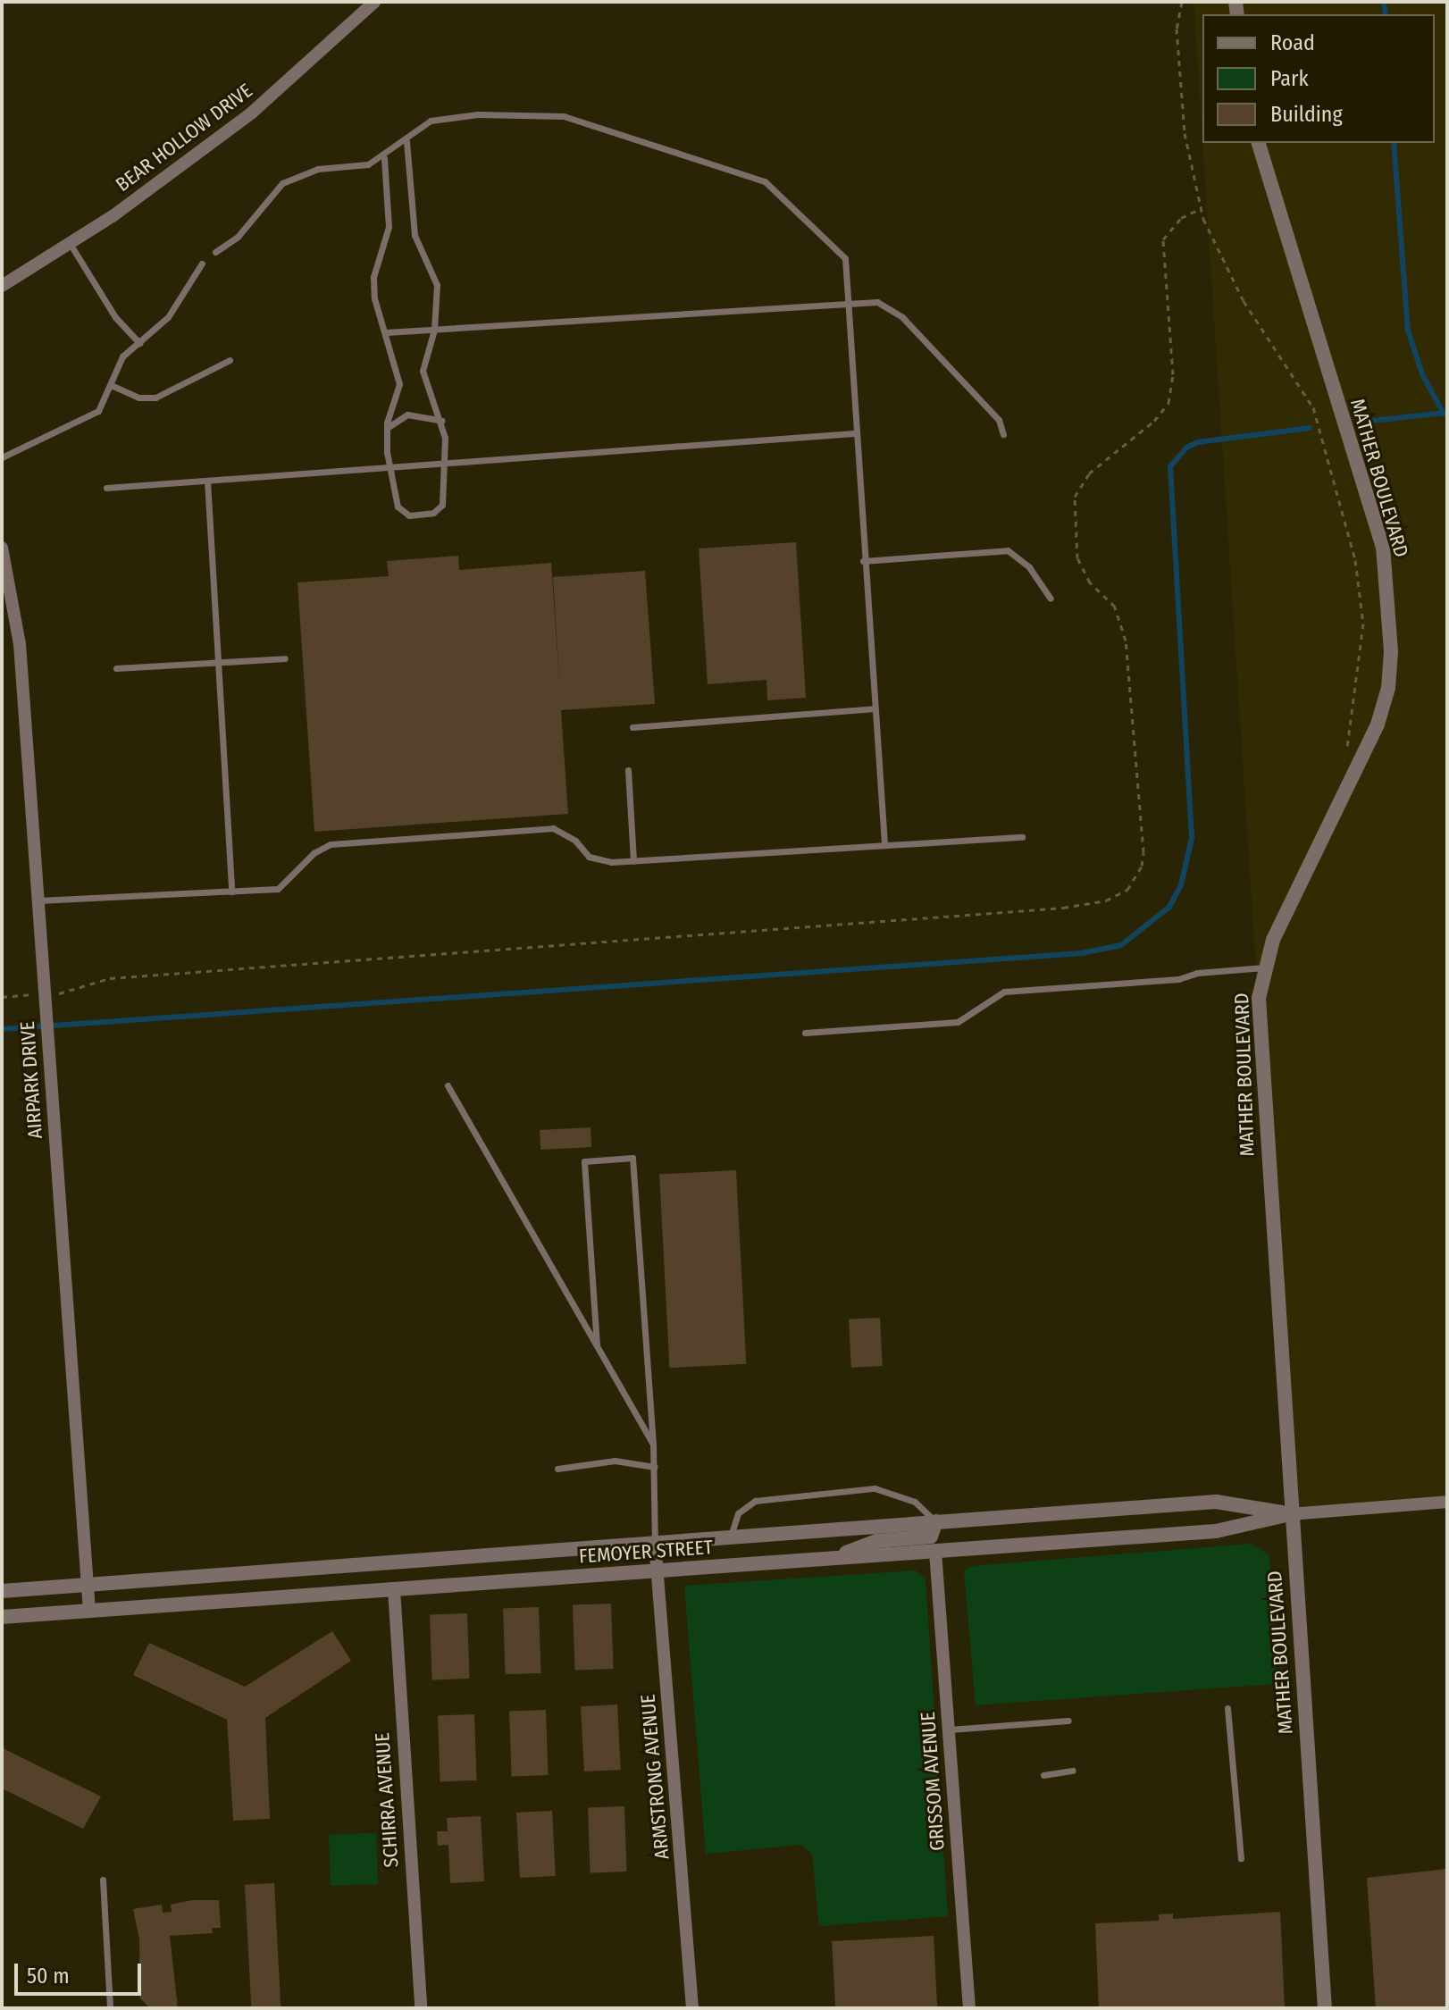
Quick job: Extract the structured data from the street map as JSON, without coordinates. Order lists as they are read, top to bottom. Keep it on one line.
{"streets":{"street":["BEAR HOLLOW DRIVE","MATHER BOULEVARD","AIRPARK DRIVE","FEMOYER STREET","ARMSTRONG AVENUE","GRISSOM AVENUE","SCHIRRA AVENUE"]},"crossings":[["MATHER BOULEVARD","FEMOYER STREET"],["AIRPARK DRIVE","FEMOYER STREET"],["FEMOYER STREET","ARMSTRONG AVENUE"],["FEMOYER STREET","GRISSOM AVENUE"],["FEMOYER STREET","SCHIRRA AVENUE"]],"legend":["Road","Park","Building"],"scale_bar":"50 m"}
